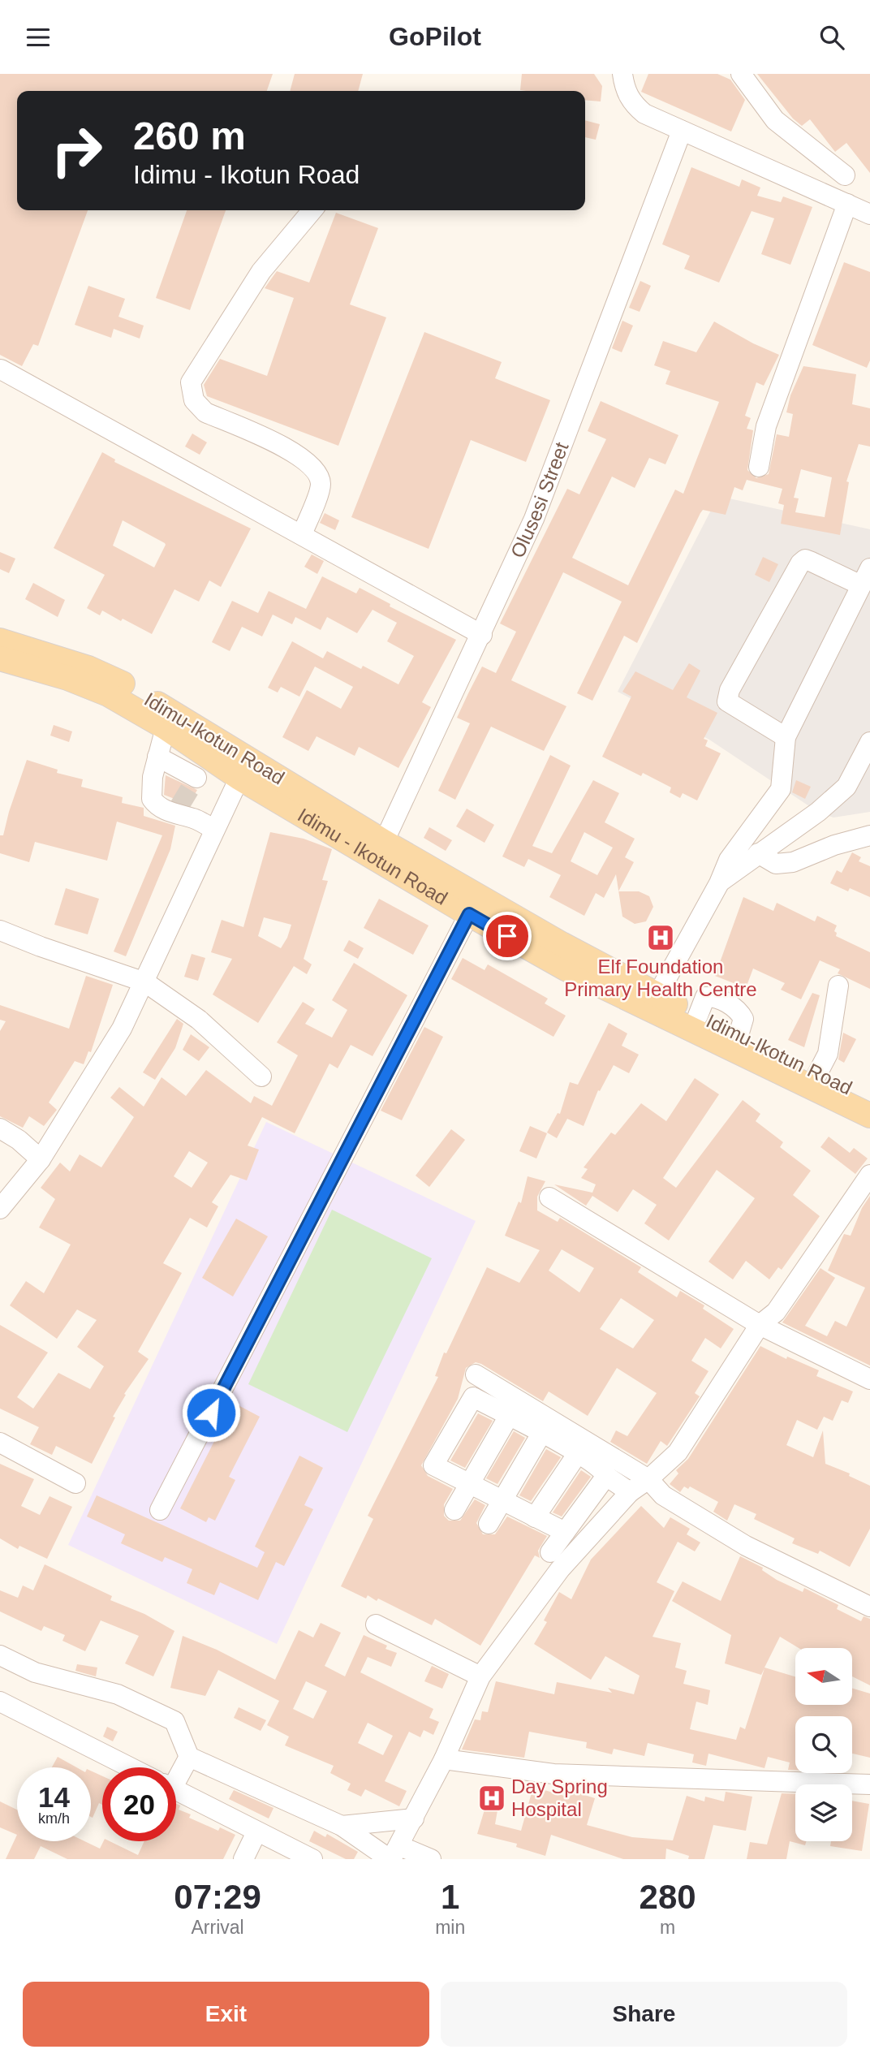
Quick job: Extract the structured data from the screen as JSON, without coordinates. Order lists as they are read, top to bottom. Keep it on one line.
{"streets":{"main road":["Idimu-Ikotun Road","Idimu - Ikotun Road"],"street":["Olusesi Street"]},"crossings":[["Olusesi Street","Idimu-Ikotun Road"],["Olusesi Street","Idimu - Ikotun Road"],["Idimu-Ikotun Road","Idimu - Ikotun Road"]],"places":{"hospital":["Elf Foundation Primary Health Centre","Day Spring Hospital"]},"north":"left","page":{"header":"GoPilot","turn":["260 m","Idimu - Ikotun Road"],"speed":"14 km/h","limit":"20","eta":["07:29","Arrival","1","min","280","m"],"buttons":["Exit","Share"]}}
